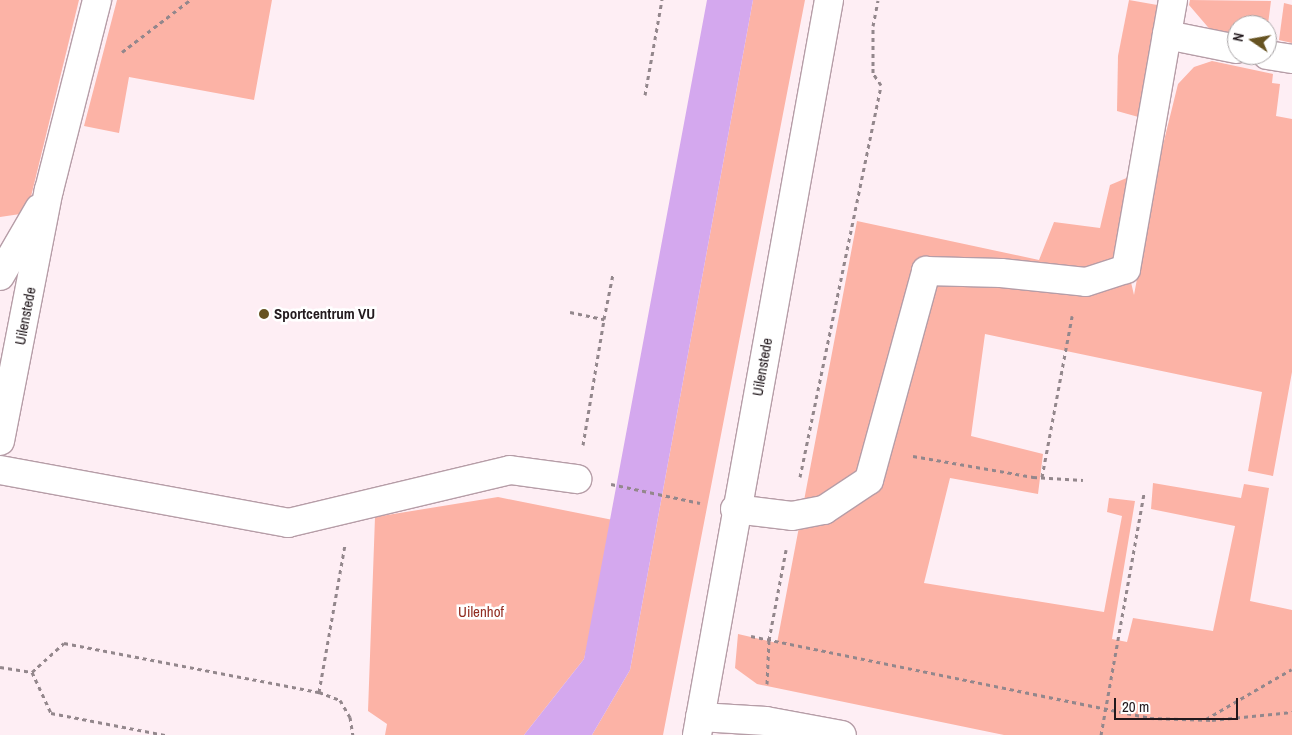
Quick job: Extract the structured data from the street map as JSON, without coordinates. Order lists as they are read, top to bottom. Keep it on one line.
{"streets":{"street":["Uilenstede"]},"parks":["Uilenhof"],"places":["Sportcentrum VU"],"scale_bar":"20 m","north":"left"}
